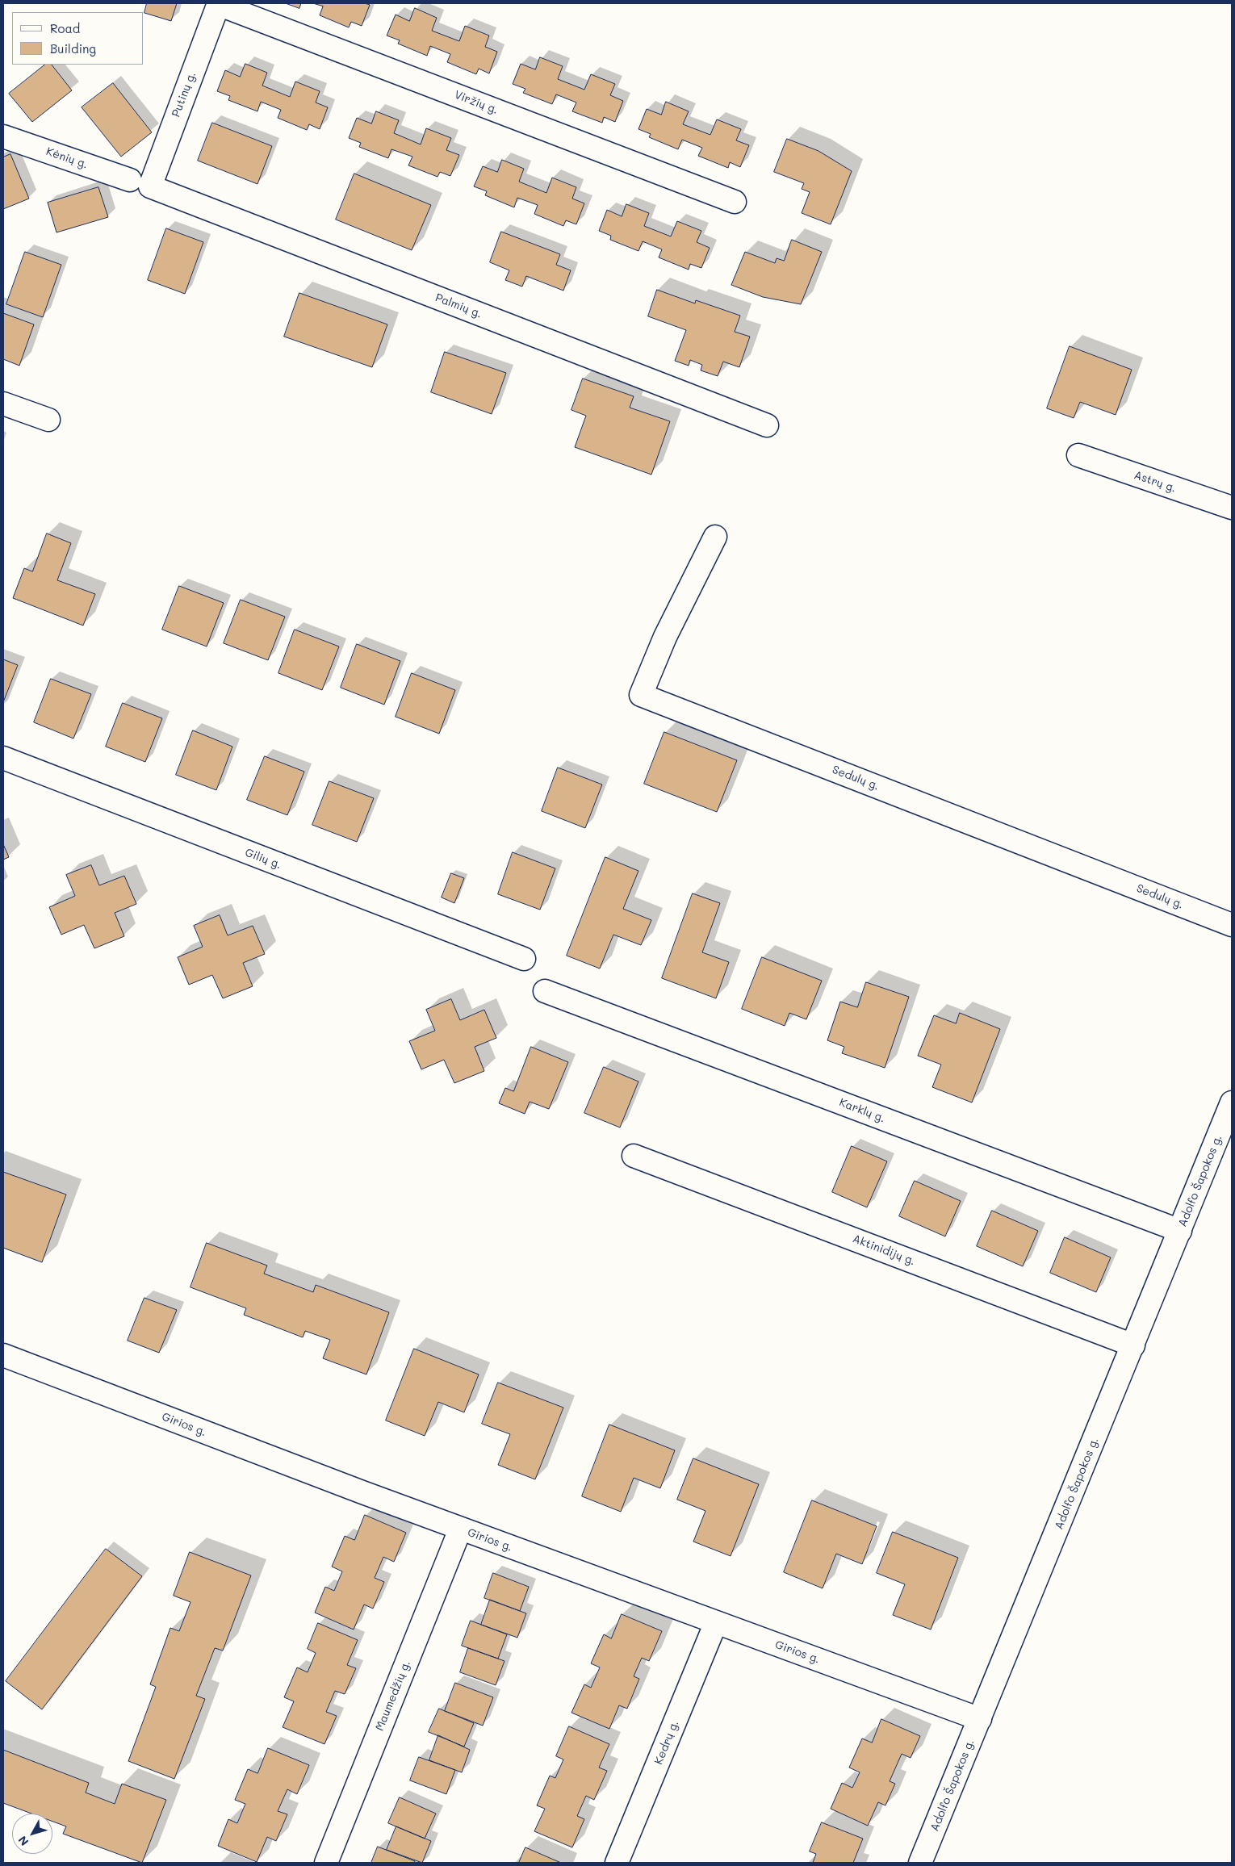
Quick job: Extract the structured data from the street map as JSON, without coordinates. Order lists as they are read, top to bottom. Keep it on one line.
{"streets":{"street":["Putinų g.","Viržių g.","Kėnių g.","Palmių g.","Astrų g.","Sedulų g.","Gilių g.","Karklų g.","Adolfo Šapokos g.","Aktinidijų g.","Girios g.","Maumedžių g.","Kedrų g."]},"crossings":[["Putinų g.","Viržių g."],["Putinų g.","Kėnių g."],["Putinų g.","Palmių g."],["Kėnių g.","Palmių g."],["Karklų g.","Adolfo Šapokos g."],["Adolfo Šapokos g.","Aktinidijų g."],["Adolfo Šapokos g.","Girios g."],["Girios g.","Maumedžių g."],["Girios g.","Kedrų g."]],"legend":["Road","Building"],"north":"bottom left"}
